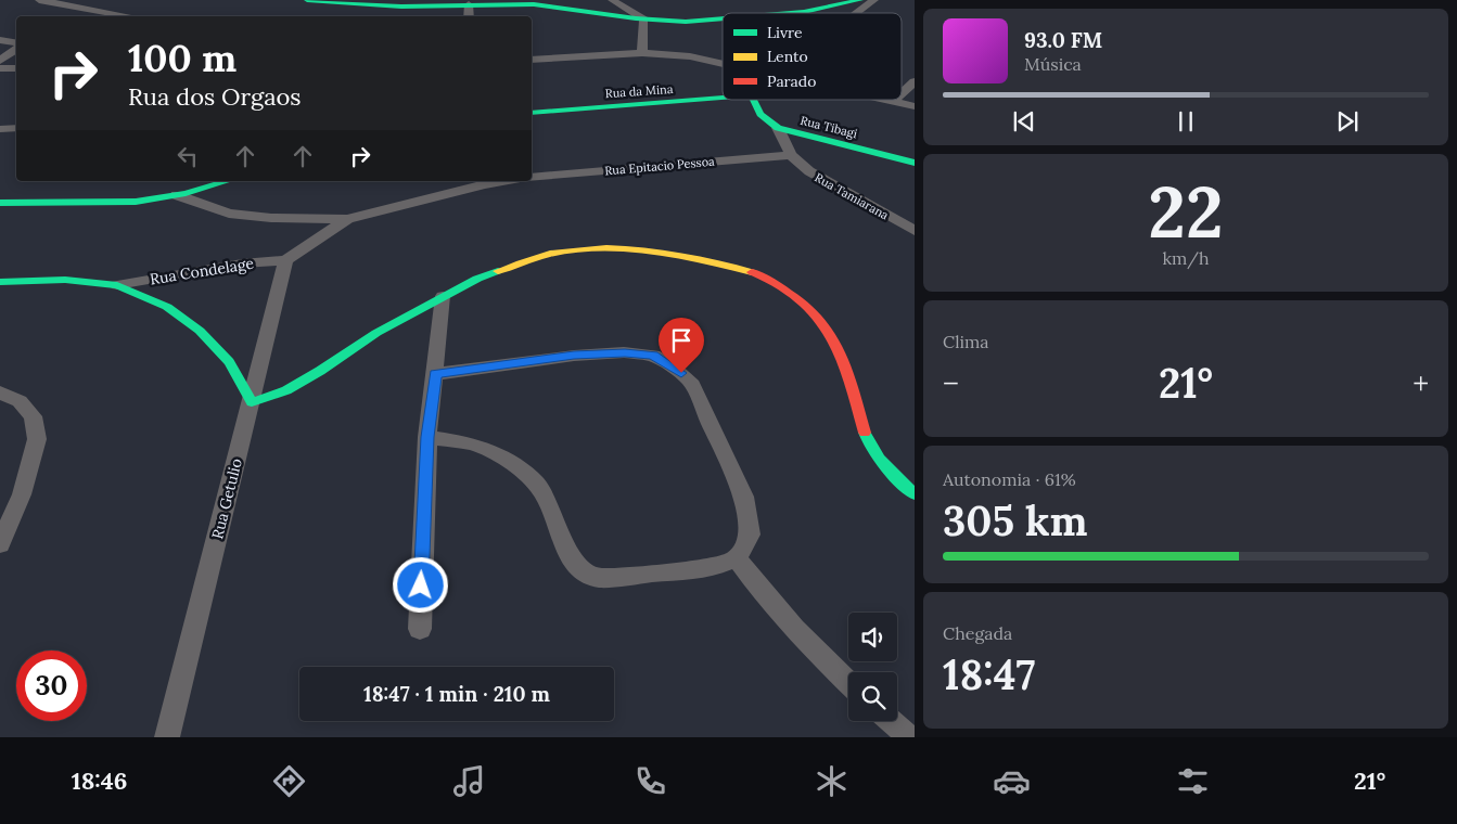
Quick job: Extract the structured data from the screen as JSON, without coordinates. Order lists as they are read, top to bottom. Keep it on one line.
{"streets":{"street":["Rua da Mina","Rua Tibagi","Rua Epitacio Pessoa","Rua Tamiarana","Rua Condelage","Rua Getulio"]},"crossings":[["Rua Tibagi","Rua Tamiarana"],["Rua Epitacio Pessoa","Rua Tamiarana"],["Rua Condelage","Rua Getulio"]],"legend":["Livre","Lento","Parado"],"page":{"turn":["100 m","Rua dos Orgaos"],"song":["93.0 FM","Música"],"tile":[["22","km/h"],"Clima",["Autonomia · 61%","305 km"],["Chegada","18:47"]],"heat":["−","21°","+"],"limit":"30","trip":"18:47 · 1 min · 210 m","tabs":["18:46","21°"]}}
